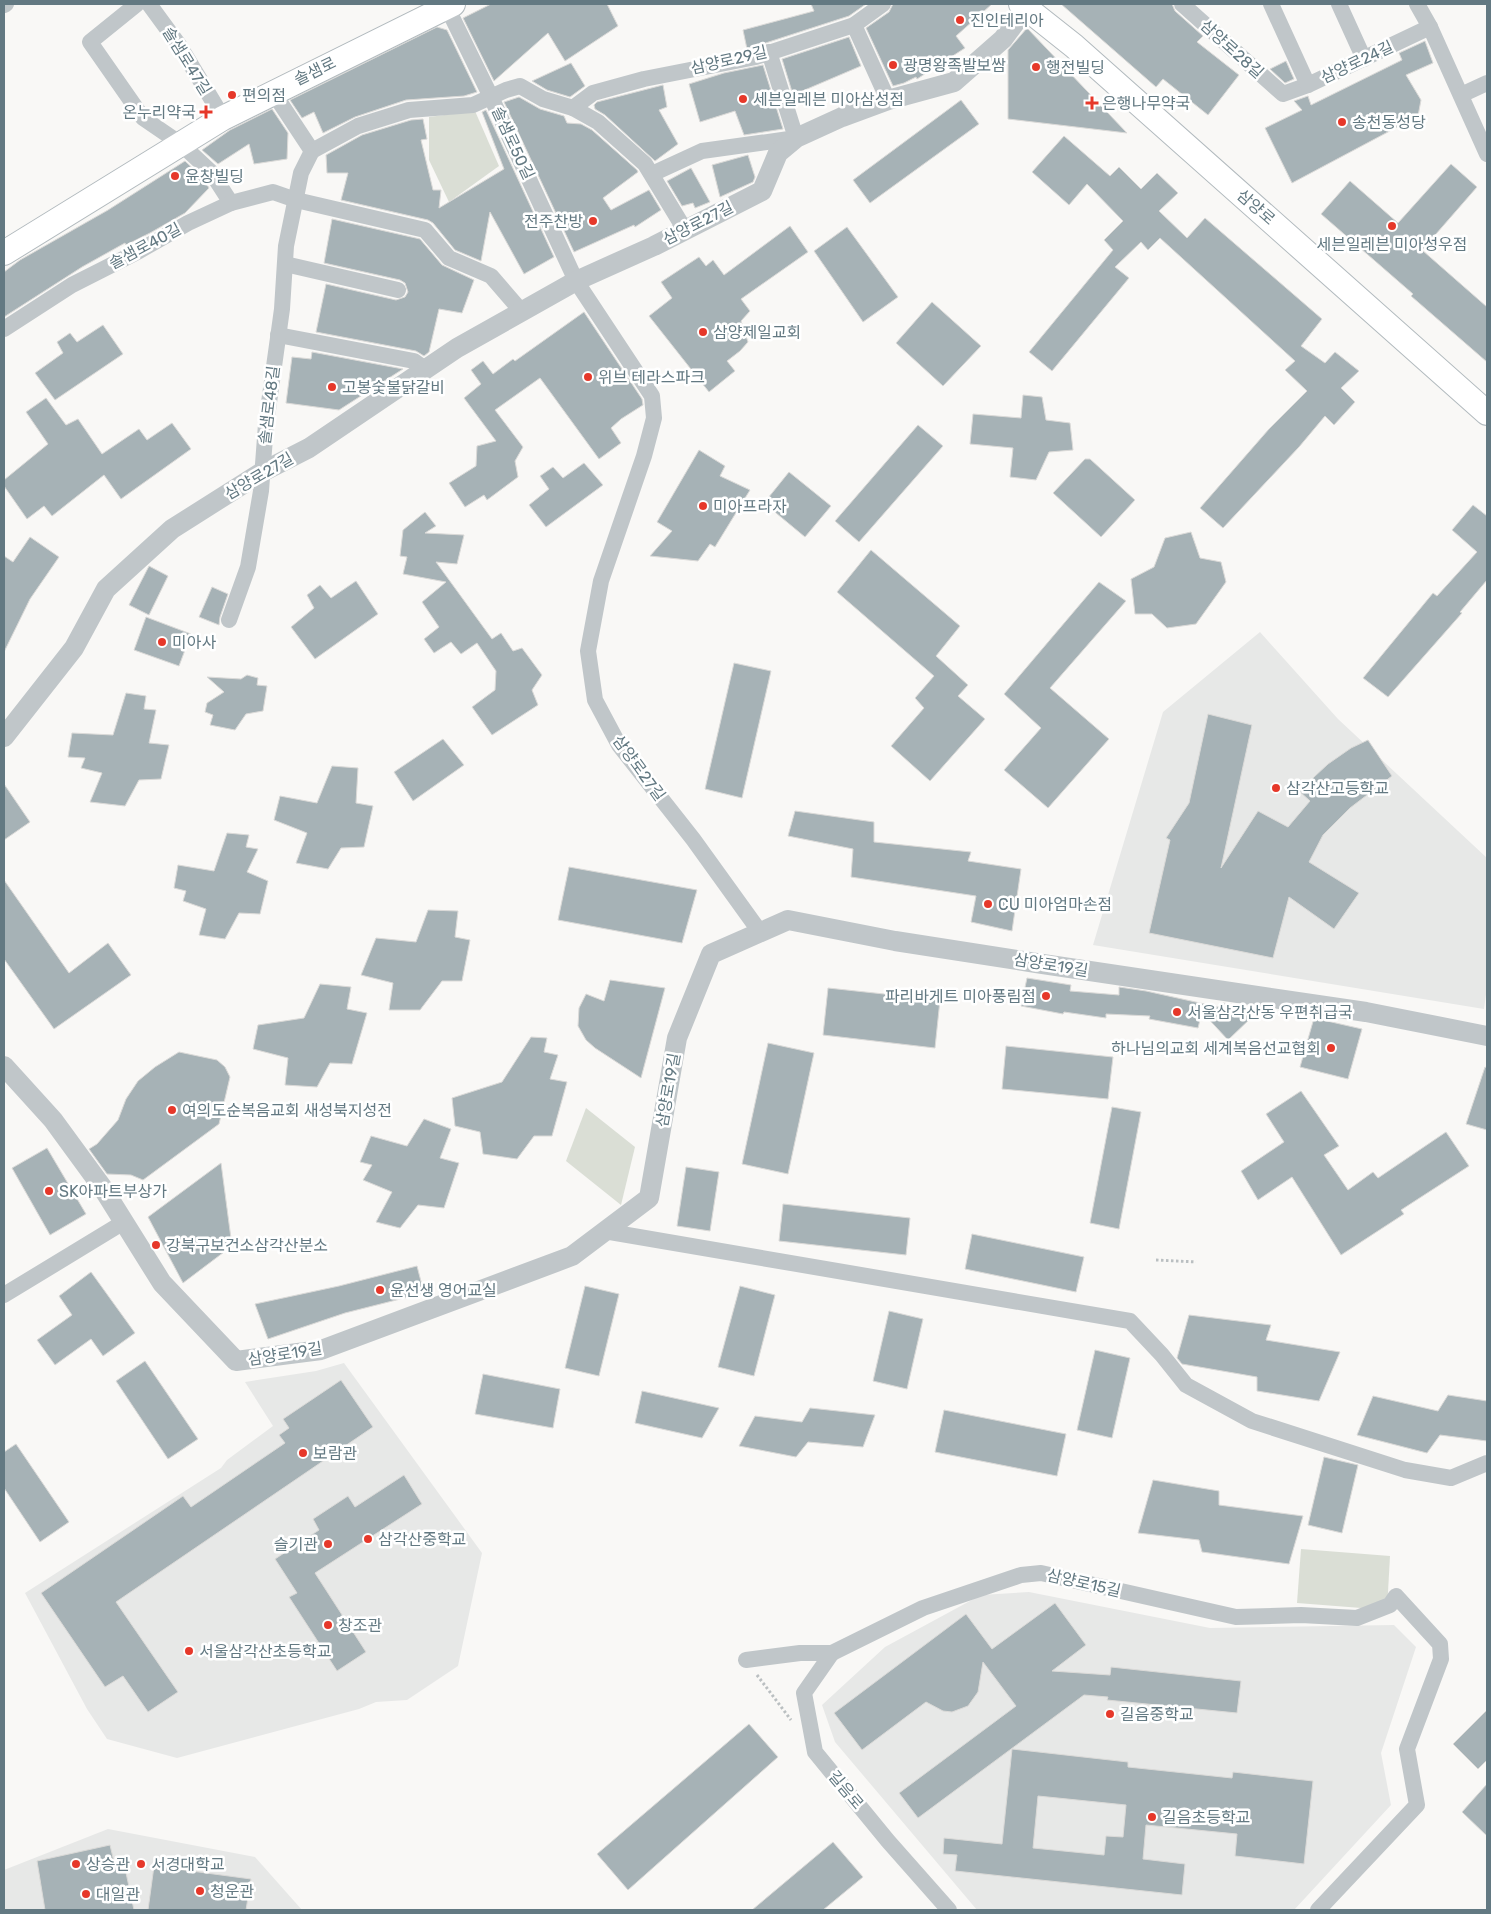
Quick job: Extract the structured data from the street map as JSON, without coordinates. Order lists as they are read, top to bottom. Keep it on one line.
{"streets":{"main road":["솔샘로","삼양로"],"street":["삼양로28길","삼양로29길","솔샘로47길","삼양로24길","솔샘로50길","삼양로27길","솔샘로40길","솔샘로48길","삼양로19길","삼양로15길","길음로"]},"crossings":[["삼양로28길","삼양로24길"],["솔샘로47길","솔샘로"],["솔샘로","솔샘로50길"],["솔샘로50길","삼양로27길"],["삼양로","삼양로27길"],["삼양로27길","솔샘로48길"],["삼양로27길","삼양로19길"],["솔샘로40길","솔샘로48길"],["삼양로15길","길음로"]],"places":{"other":["진인테리아","광명왕족발보쌈","행전빌딩","편의점","세븐일레븐 미아삼성점","송천동성당","윤창빌딩","전주찬방","세븐일레븐 미아성우점","삼양제일교회","위브 테라스파크","고봉숯불닭갈비","미아프라자","미아사","삼각산고등학교","CU 미아엄마손점","파리바게트 미아풍림점","서울삼각산동 우편취급국","하나님의교회 세계복음선교협회","여의도순복음교회 새성북지성전","SK아파트부상가","강북구보건소삼각산분소","윤선생 영어교실","보람관","삼각산중학교","슬기관","창조관","서울삼각산초등학교","길음중학교","길음초등학교","상승관","서경대학교","청운관","대일관"],"health":["은행나무약국","온누리약국"]}}
